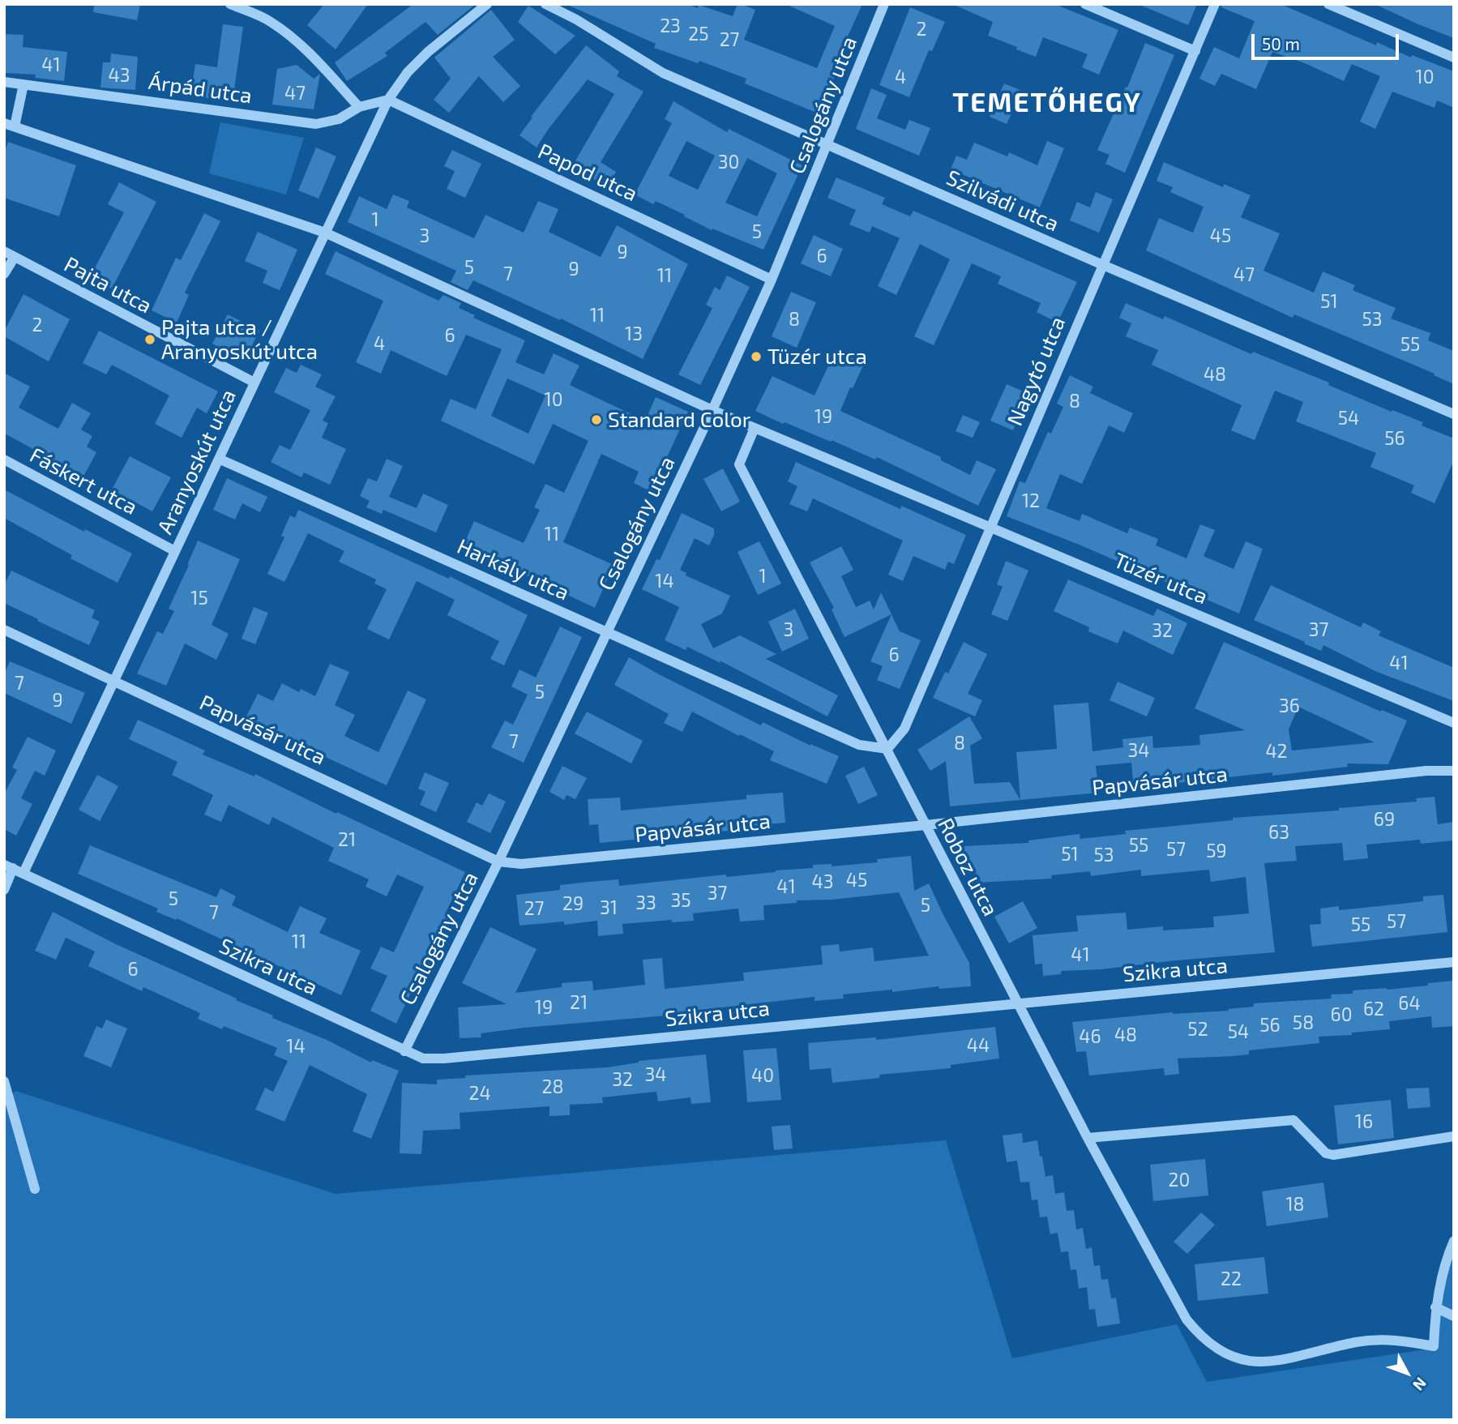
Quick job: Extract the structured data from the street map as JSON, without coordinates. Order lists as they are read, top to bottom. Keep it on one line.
{"streets":{"street":["Árpád utca","Csalogány utca","Papod utca","Szilvádi utca","Pajta utca","Nagytó utca","Aranyoskút utca","Fáskert utca","Harkály utca","Tüzér utca","Papvásár utca","Roboz utca","Szikra utca"]},"crossings":[["Árpád utca","Papod utca"],["Árpád utca","Aranyoskút utca"],["Csalogány utca","Papod utca"],["Csalogány utca","Szilvádi utca"],["Csalogány utca","Harkály utca"],["Csalogány utca","Tüzér utca"],["Csalogány utca","Papvásár utca"],["Csalogány utca","Szikra utca"],["Papod utca","Aranyoskút utca"],["Szilvádi utca","Nagytó utca"],["Pajta utca","Aranyoskút utca"],["Nagytó utca","Harkály utca"],["Nagytó utca","Tüzér utca"],["Nagytó utca","Roboz utca"],["Aranyoskút utca","Fáskert utca"],["Aranyoskút utca","Harkály utca"],["Aranyoskút utca","Tüzér utca"],["Aranyoskút utca","Papvásár utca"],["Aranyoskút utca","Szikra utca"],["Harkály utca","Roboz utca"],["Tüzér utca","Roboz utca"],["Papvásár utca","Roboz utca"],["Roboz utca","Szikra utca"]],"districts":["TEMETŐHEGY"],"places":["Pajta utca / Aranyoskút utca","Tüzér utca","Standard Color"],"house_numbers":["23","2","25","27","41","43","4","10","47","30","1","5","3","45","9","6","5","9","7","47","11","51","11","8","53","2","13","6","4","55","48","10","8","19","54","56","12","11","1","14","15","3","37","32","6","41","7","5","9","36","7","8","34","42","69","63","21","55","57","59","51","53","45","43","41","37","5","35","33","29","5","31","27","7","57","55","11","41","6","21","64","19","62","60","58","56","52","54","48","46","44","14","34","40","32","28","24","16","20","18","22"],"scale_bar":"50 m","north":"bottom right"}
